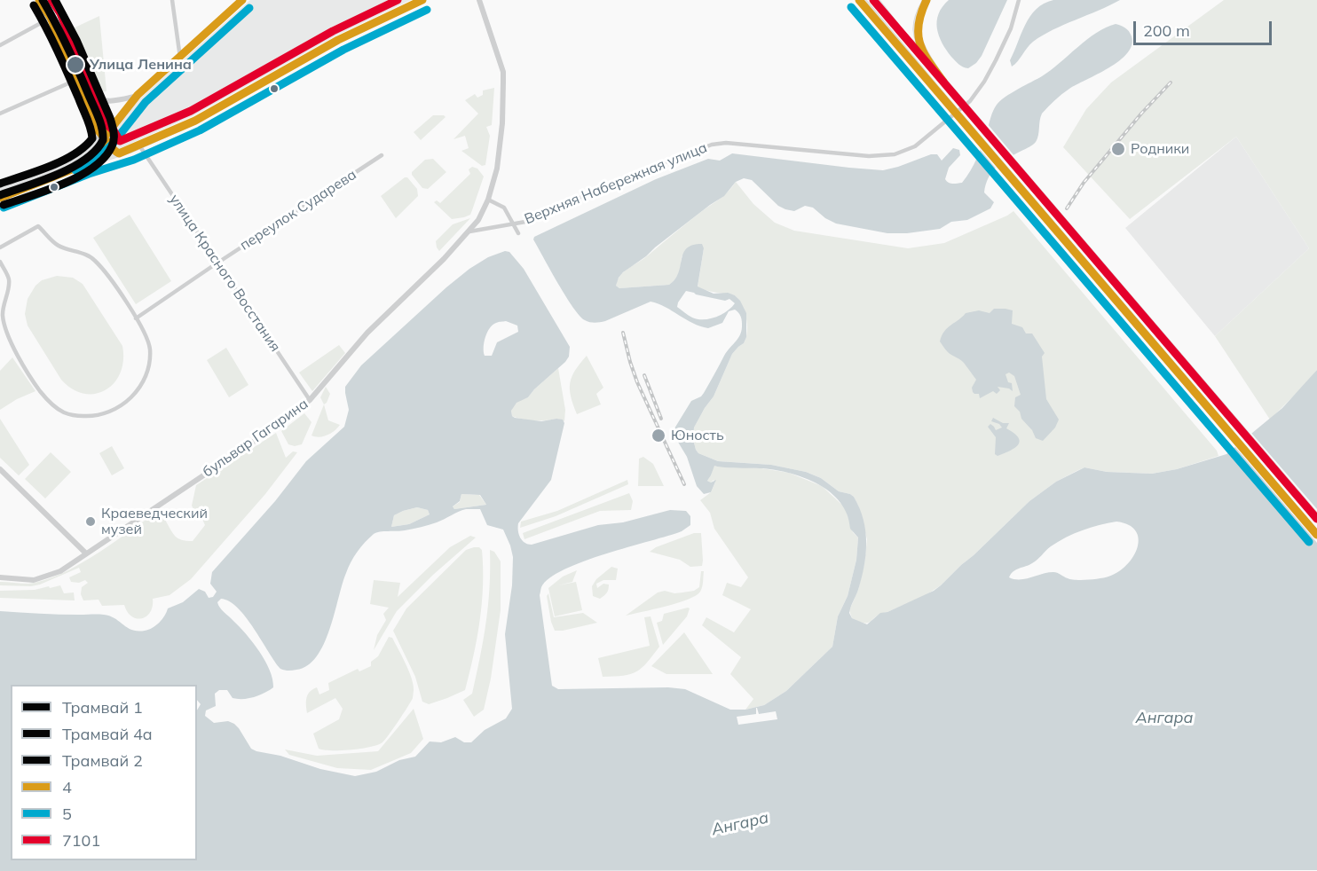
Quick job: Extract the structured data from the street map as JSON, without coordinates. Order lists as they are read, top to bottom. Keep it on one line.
{"streets":{"street":["Верхняя Набережная улица","переулок Сударева","улица Красного Восстания","бульвар Гагарина"]},"crossings":[["Верхняя Набережная улица","бульвар Гагарина"],["переулок Сударева","улица Красного Восстания"],["улица Красного Восстания","бульвар Гагарина"]],"water":["Ангара"],"places":["Улица Ленина","Родники","Юность","Краеведческий музей"],"lines":["tram line 1","tram line 4a","transit line 4","transit line 7101","tram line 2","transit line 5"],"legend":["Трамвай 1","Трамвай 4a","Трамвай 2","4","5","7101"],"scale_bar":"200 m"}
